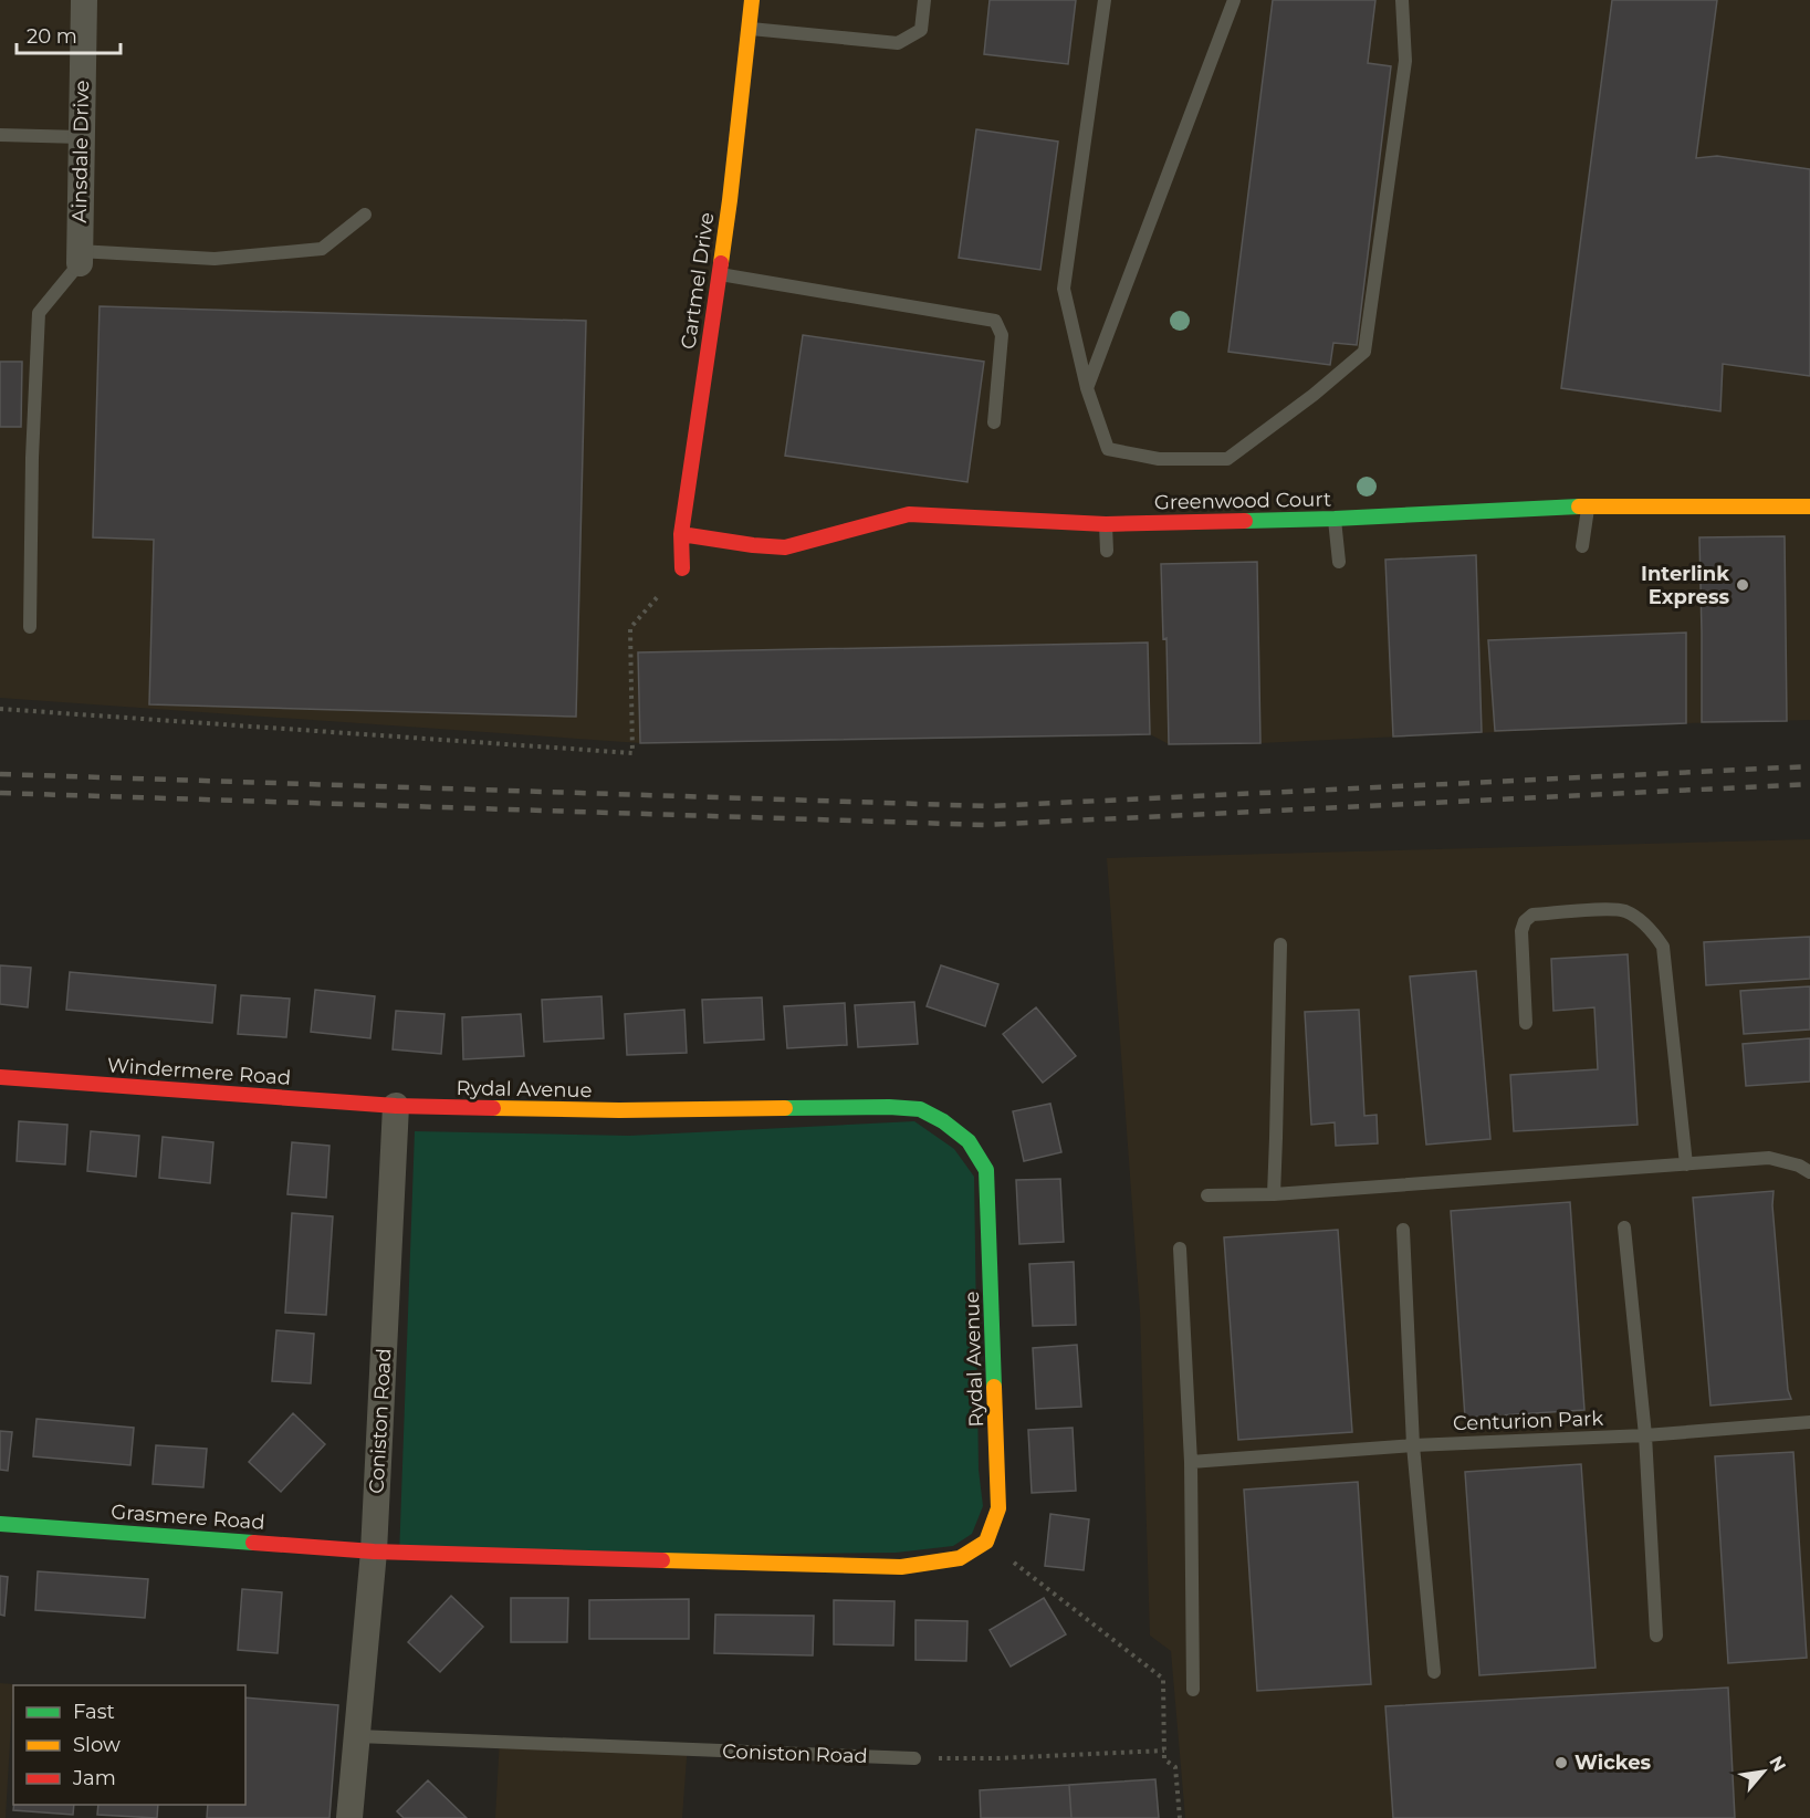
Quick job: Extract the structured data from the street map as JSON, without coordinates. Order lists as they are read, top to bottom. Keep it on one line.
{"streets":{"street":["Ainsdale Drive","Cartmel Drive","Greenwood Court","Windermere Road","Rydal Avenue","Coniston Road","Grasmere Road"],"lane":["Centurion Park"]},"crossings":[["Cartmel Drive","Greenwood Court"],["Windermere Road","Rydal Avenue"],["Windermere Road","Coniston Road"],["Rydal Avenue","Coniston Road"],["Coniston Road","Grasmere Road"]],"places":["Interlink Express","Wickes"],"legend":["Fast","Slow","Jam"],"scale_bar":"20 m","north":"top right"}
